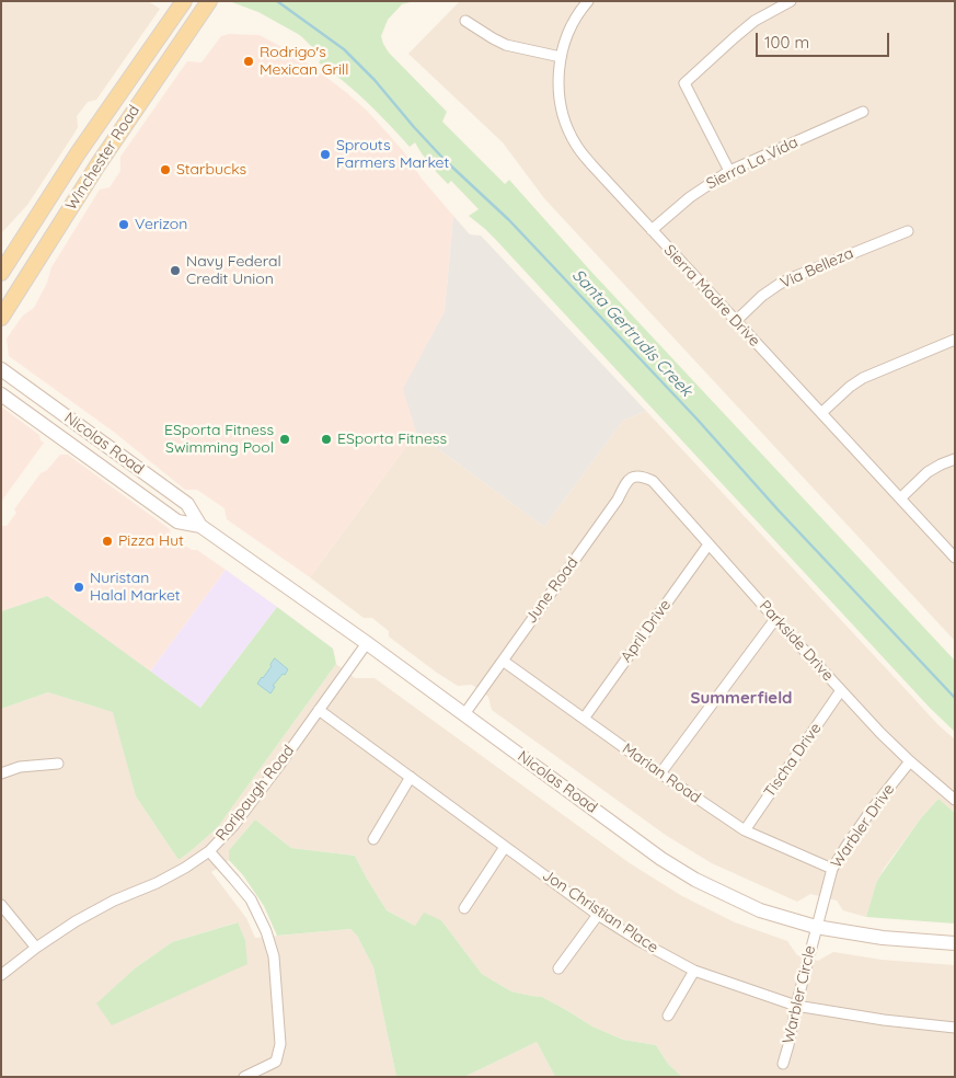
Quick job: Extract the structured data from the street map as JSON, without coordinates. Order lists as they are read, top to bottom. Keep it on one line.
{"streets":{"main road":["Winchester Road","Nicolas Road"],"street":["Sierra La Vida","Via Belleza","Sierra Madre Drive","June Road","April Drive","Parkside Drive","Tischa Drive","Marian Road","Roripaugh Road","Warbler Drive","Jon Christian Place","Warbler Circle"]},"crossings":[["Sierra La Vida","Sierra Madre Drive"],["Via Belleza","Sierra Madre Drive"],["Nicolas Road","June Road"],["Nicolas Road","Roripaugh Road"],["Nicolas Road","Warbler Drive"],["Nicolas Road","Warbler Circle"],["June Road","Parkside Drive"],["June Road","Marian Road"],["April Drive","Parkside Drive"],["April Drive","Marian Road"],["Parkside Drive","Tischa Drive"],["Parkside Drive","Warbler Drive"],["Tischa Drive","Marian Road"],["Marian Road","Warbler Drive"],["Roripaugh Road","Jon Christian Place"],["Warbler Drive","Warbler Circle"],["Jon Christian Place","Warbler Circle"]],"districts":["Summerfield"],"water":["Santa Gertrudis Creek"],"places":["Rodrigo's Mexican Grill","Sprouts Farmers Market","Starbucks","Verizon","Navy Federal Credit Union","ESporta Fitness Swimming Pool","ESporta Fitness","Pizza Hut","Nuristan Halal Market"],"scale_bar":"100 m"}
